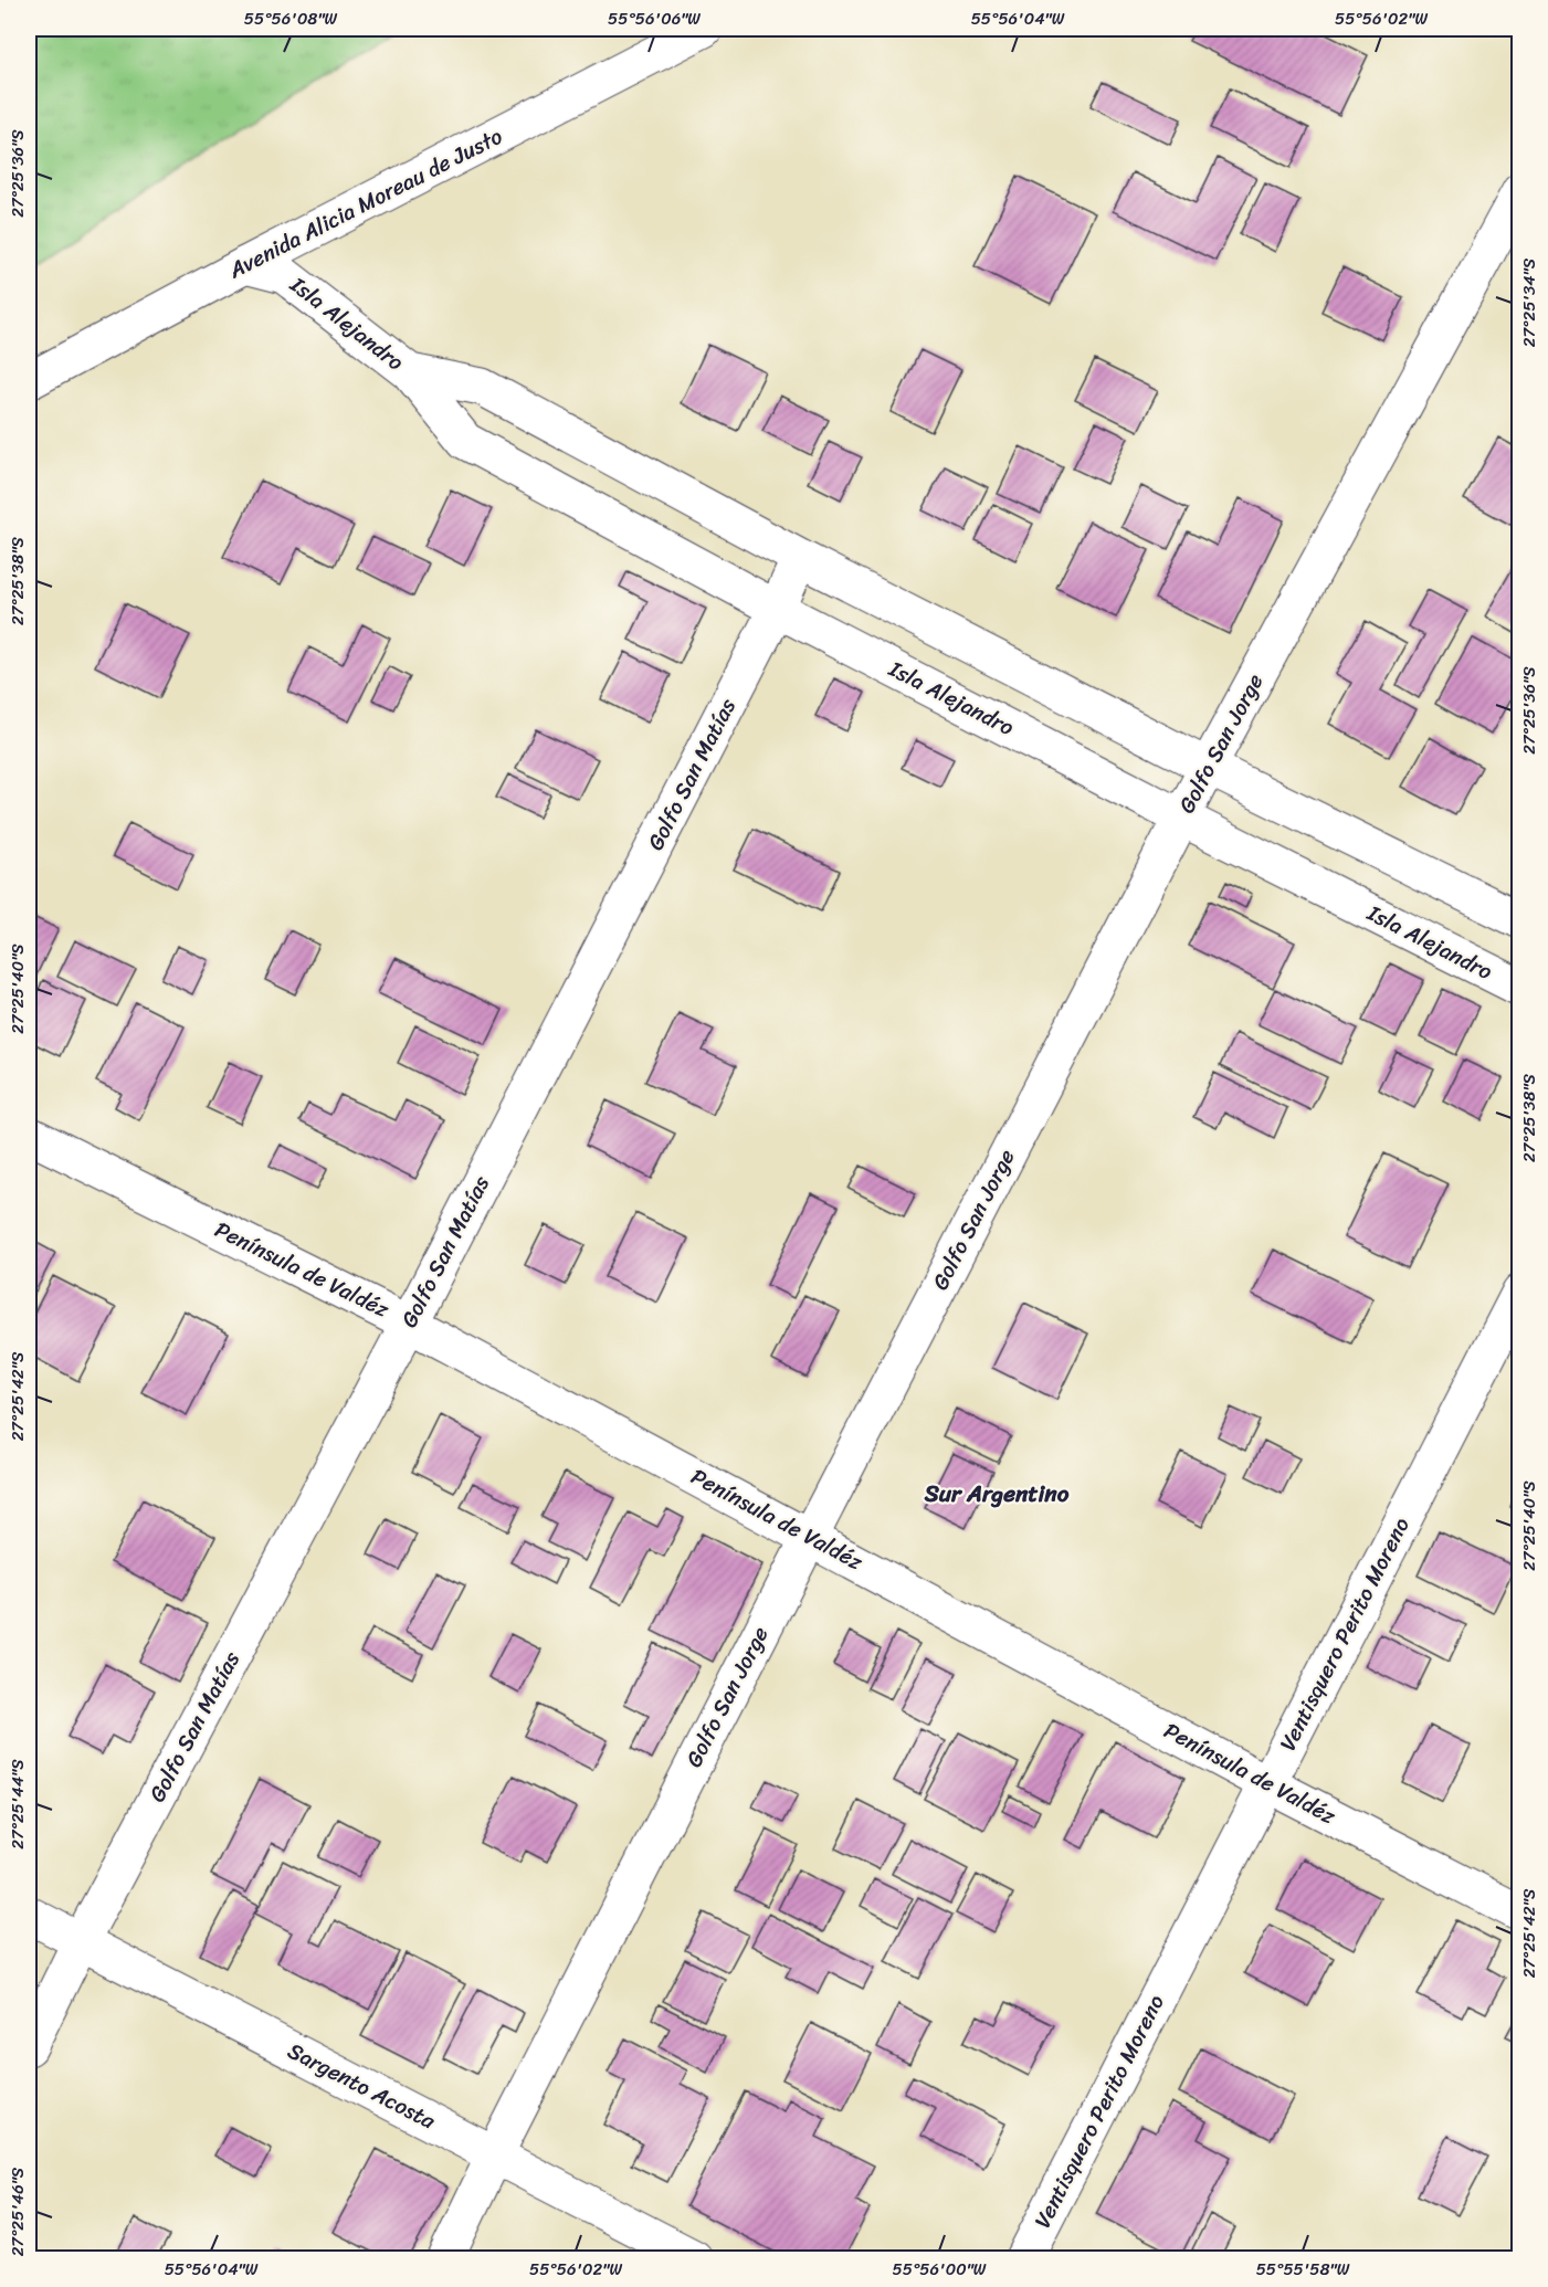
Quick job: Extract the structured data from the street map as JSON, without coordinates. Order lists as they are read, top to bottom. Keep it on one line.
{"streets":{"street":["Avenida Alicia Moreau de Justo","Isla Alejandro","Golfo San Jorge","Golfo San Matías","Península de Valdéz","Ventisquero Perito Moreno","Sargento Acosta"]},"crossings":[["Avenida Alicia Moreau de Justo","Isla Alejandro"],["Isla Alejandro","Golfo San Jorge"],["Isla Alejandro","Golfo San Matías"],["Golfo San Jorge","Península de Valdéz"],["Golfo San Jorge","Sargento Acosta"],["Golfo San Matías","Península de Valdéz"],["Golfo San Matías","Sargento Acosta"],["Península de Valdéz","Ventisquero Perito Moreno"]],"districts":["Sur Argentino"],"coordinates":["55°56'08\"W","55°56'06\"W","55°56'04\"W","55°56'02\"W","27°25'36\"S","27°25'34\"S","27°25'38\"S","27°25'40\"S","27°25'42\"S","27°25'44\"S","27°25'46\"S","55°56'00\"W","55°55'58\"W"]}
